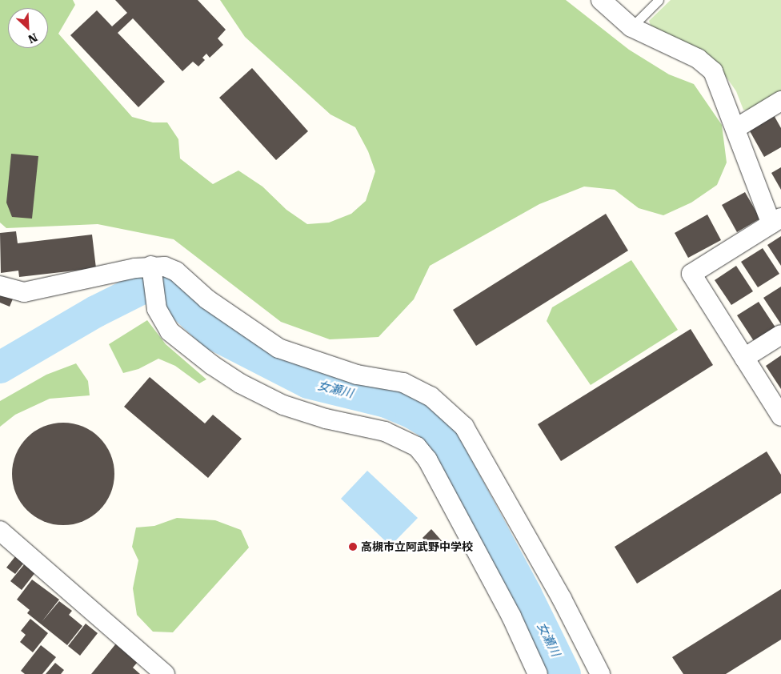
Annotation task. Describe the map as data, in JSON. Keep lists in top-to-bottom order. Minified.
{"water":["女瀬川"],"places":["高槻市立阿武野中学校"],"north":"bottom right"}
